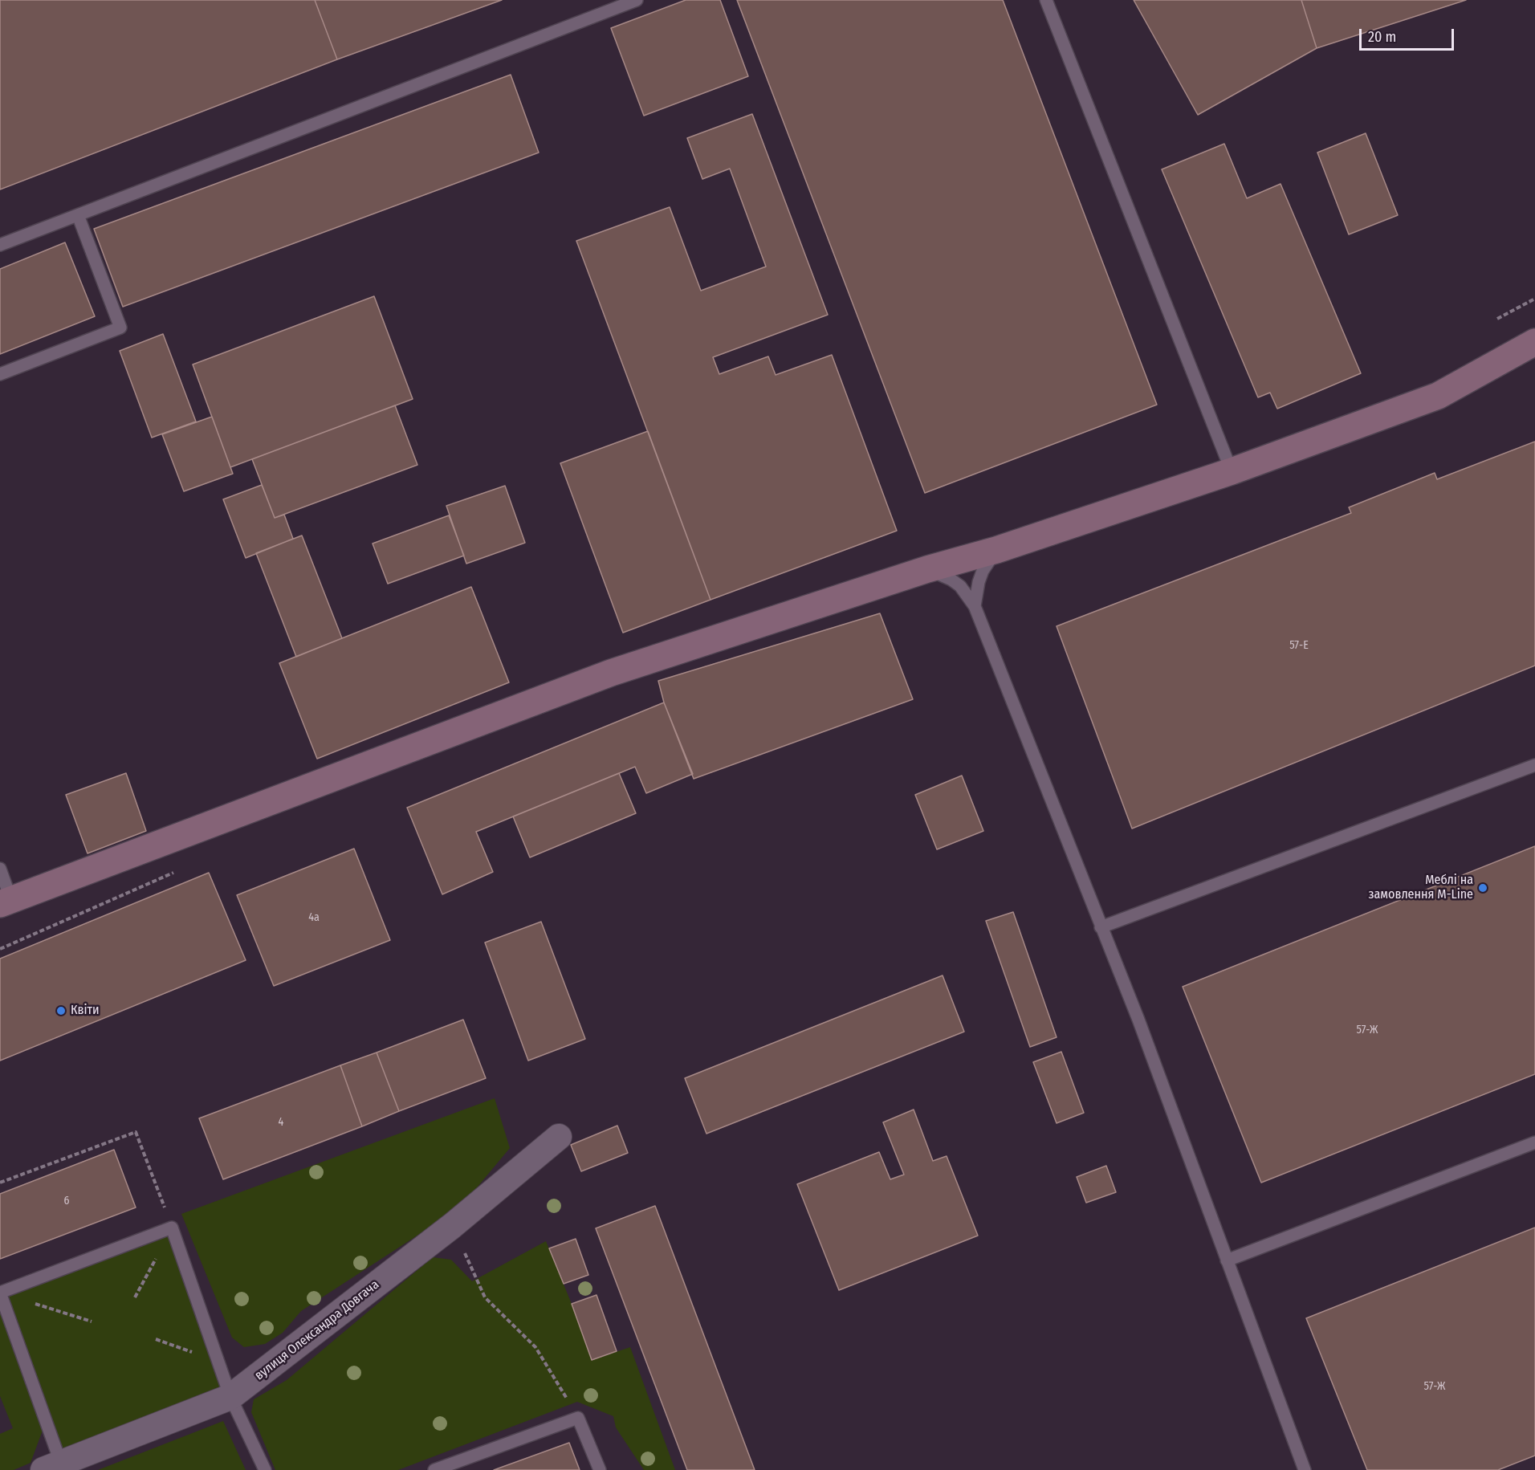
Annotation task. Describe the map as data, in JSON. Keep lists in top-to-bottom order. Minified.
{"streets":{"street":["вулиця Олександра Довгача"]},"places":["Меблі на замовлення M-Line","Квіти"],"house_numbers":["57-Е","4а","57-Ж","4","6","57-Ж"],"scale_bar":"20 m"}
